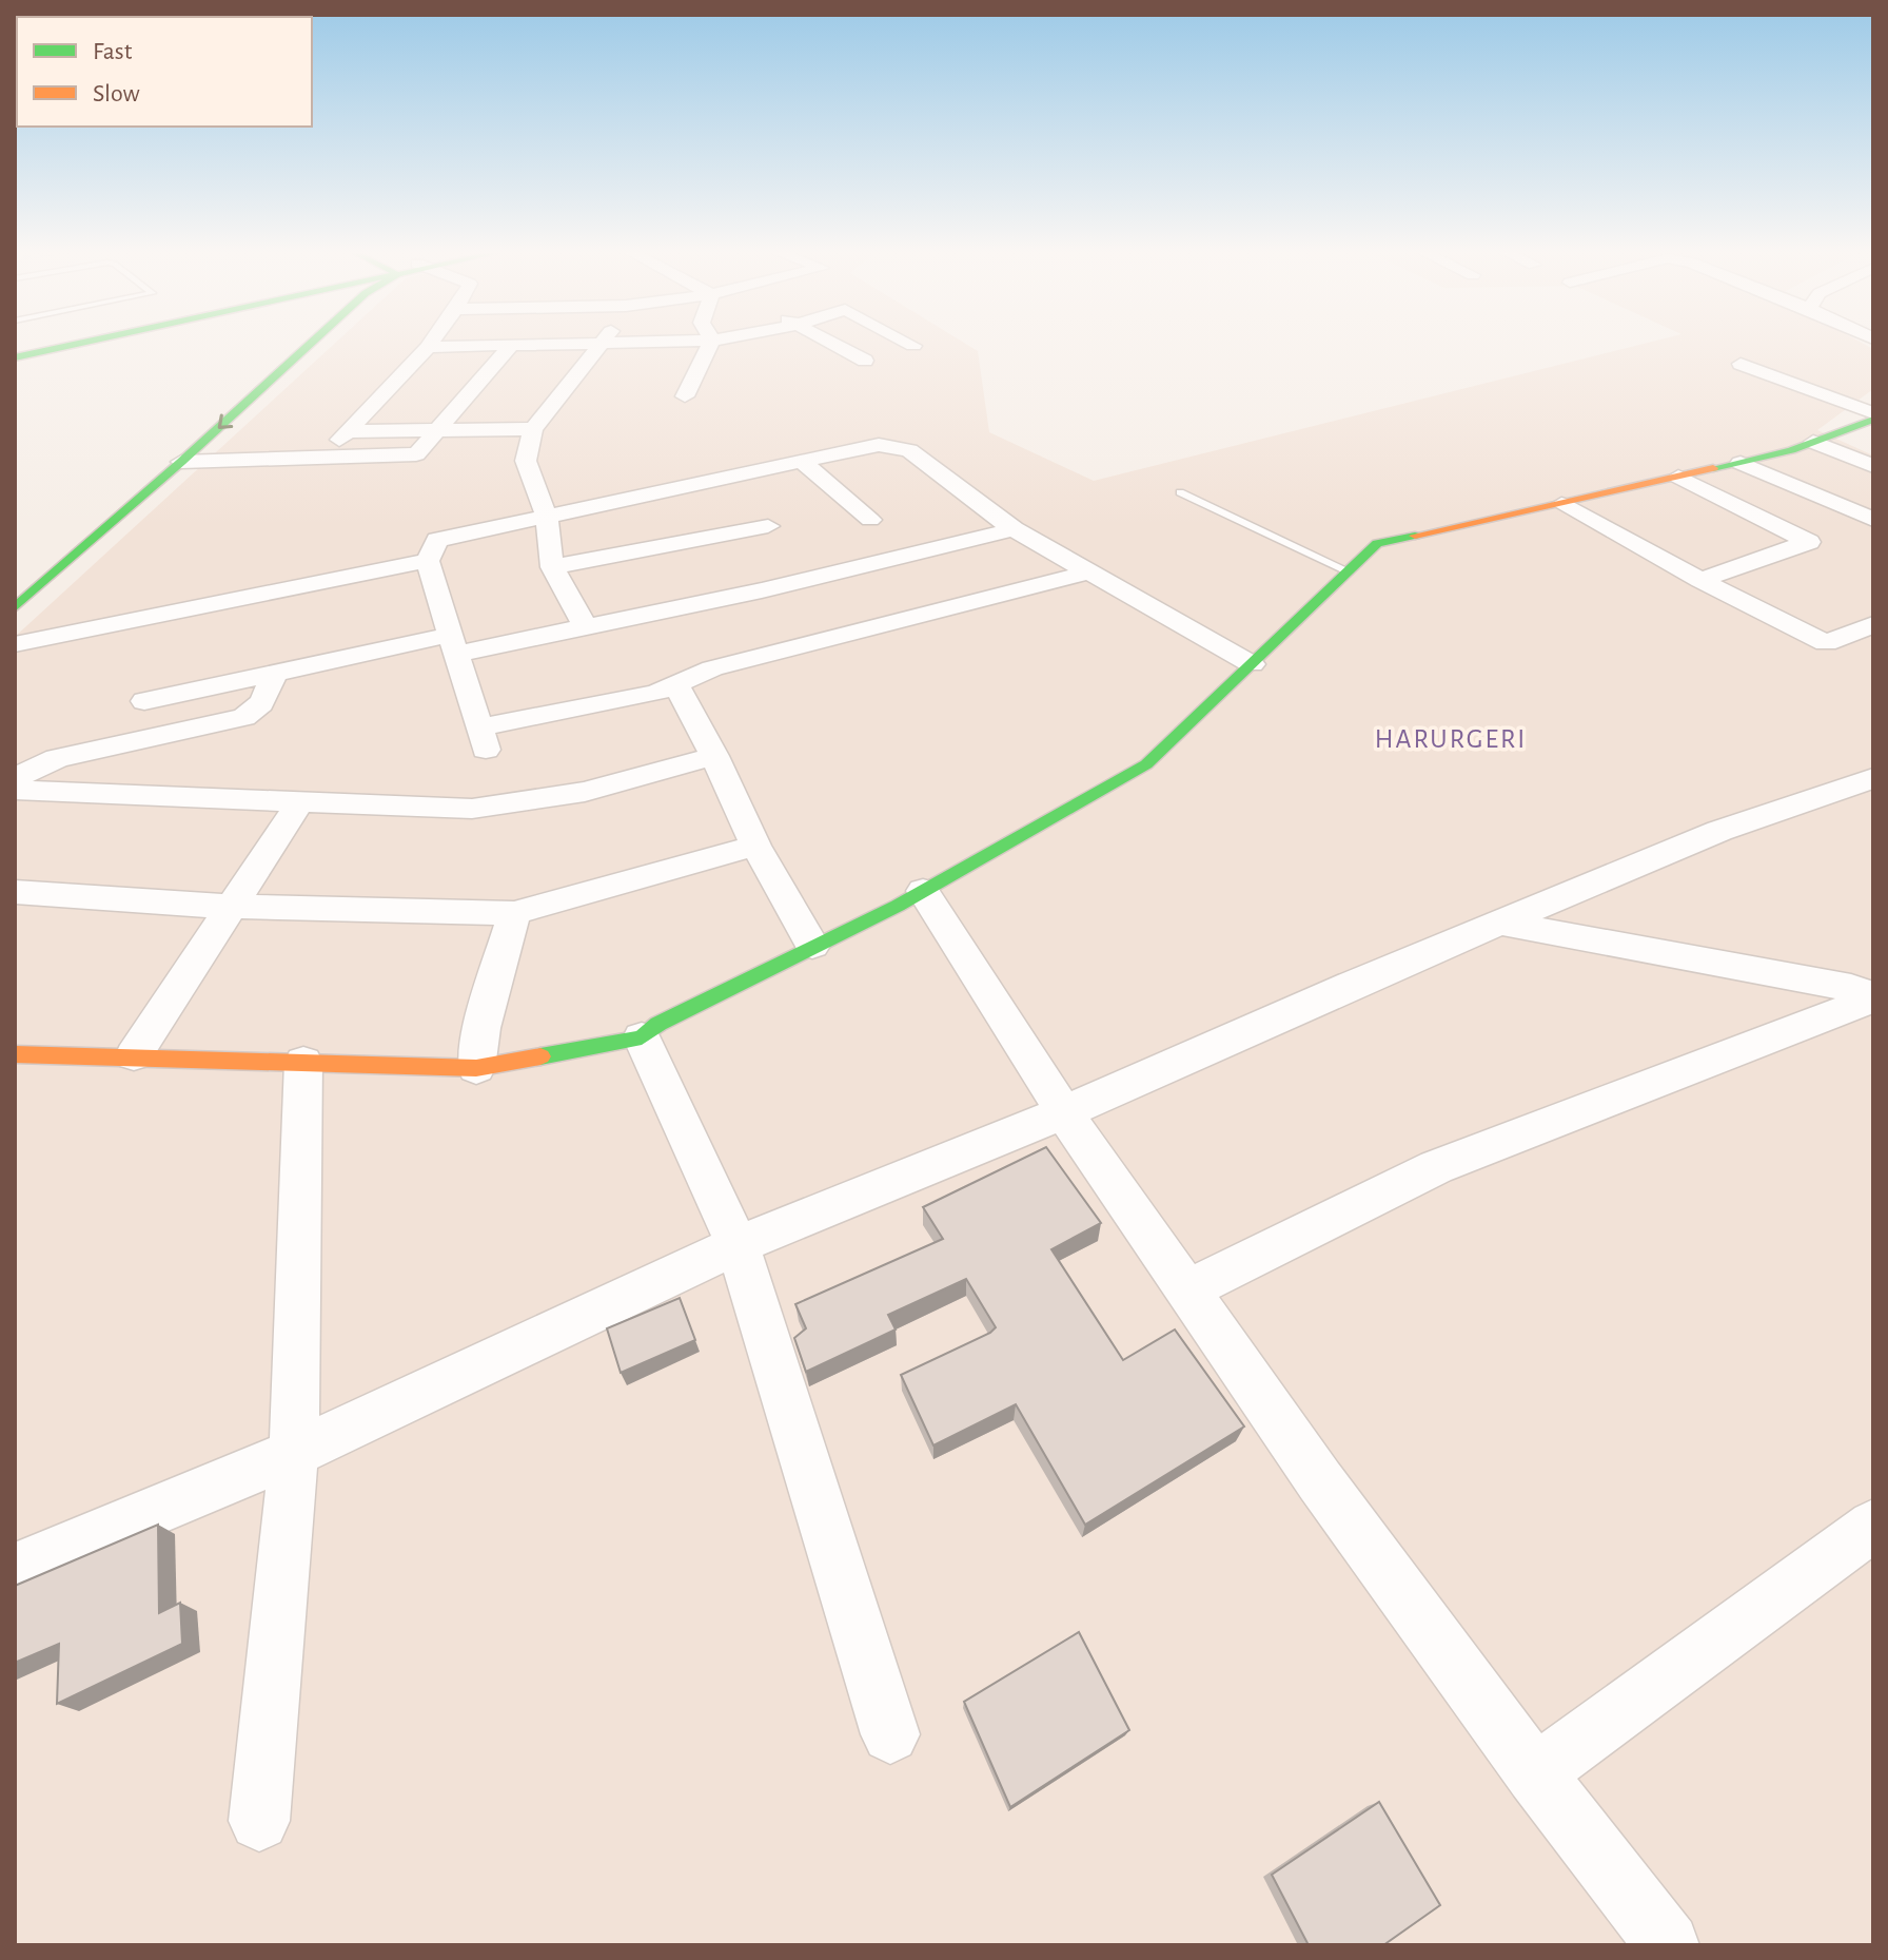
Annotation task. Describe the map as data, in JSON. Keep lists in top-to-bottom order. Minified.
{"districts":["HARURGERI"],"legend":["Fast","Slow"]}
